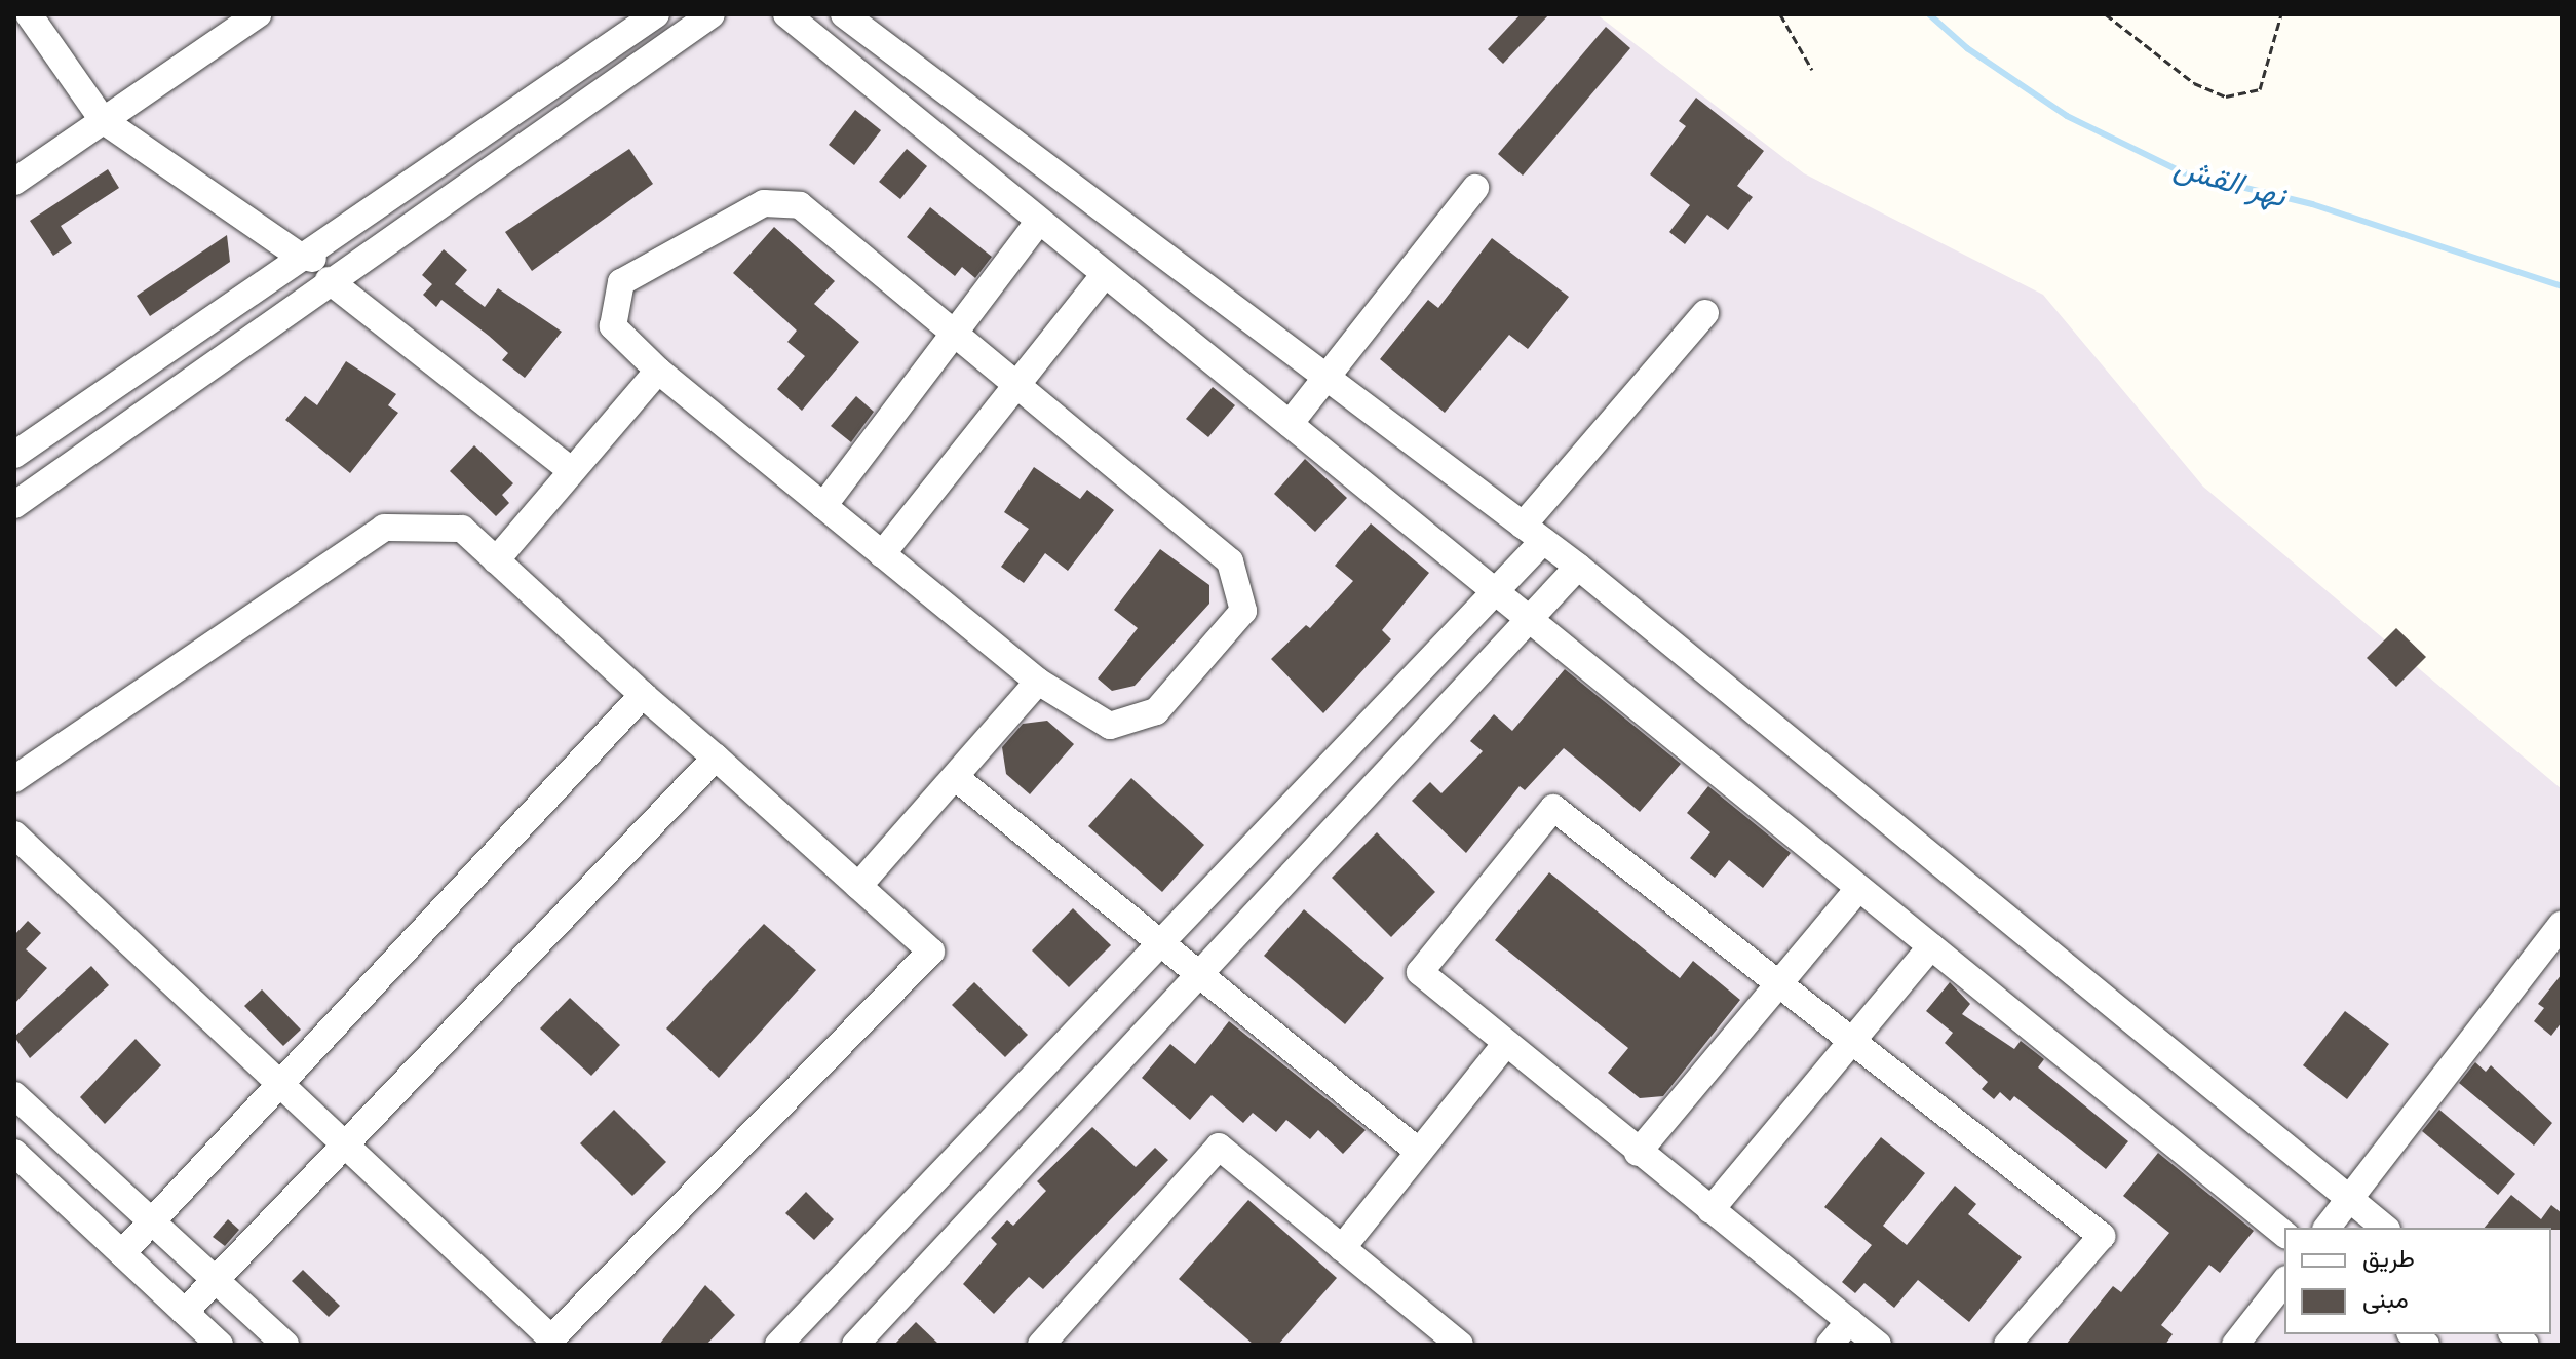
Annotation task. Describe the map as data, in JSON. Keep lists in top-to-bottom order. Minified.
{"water":["نهر القش"],"legend":["طريق","مبنى"]}
